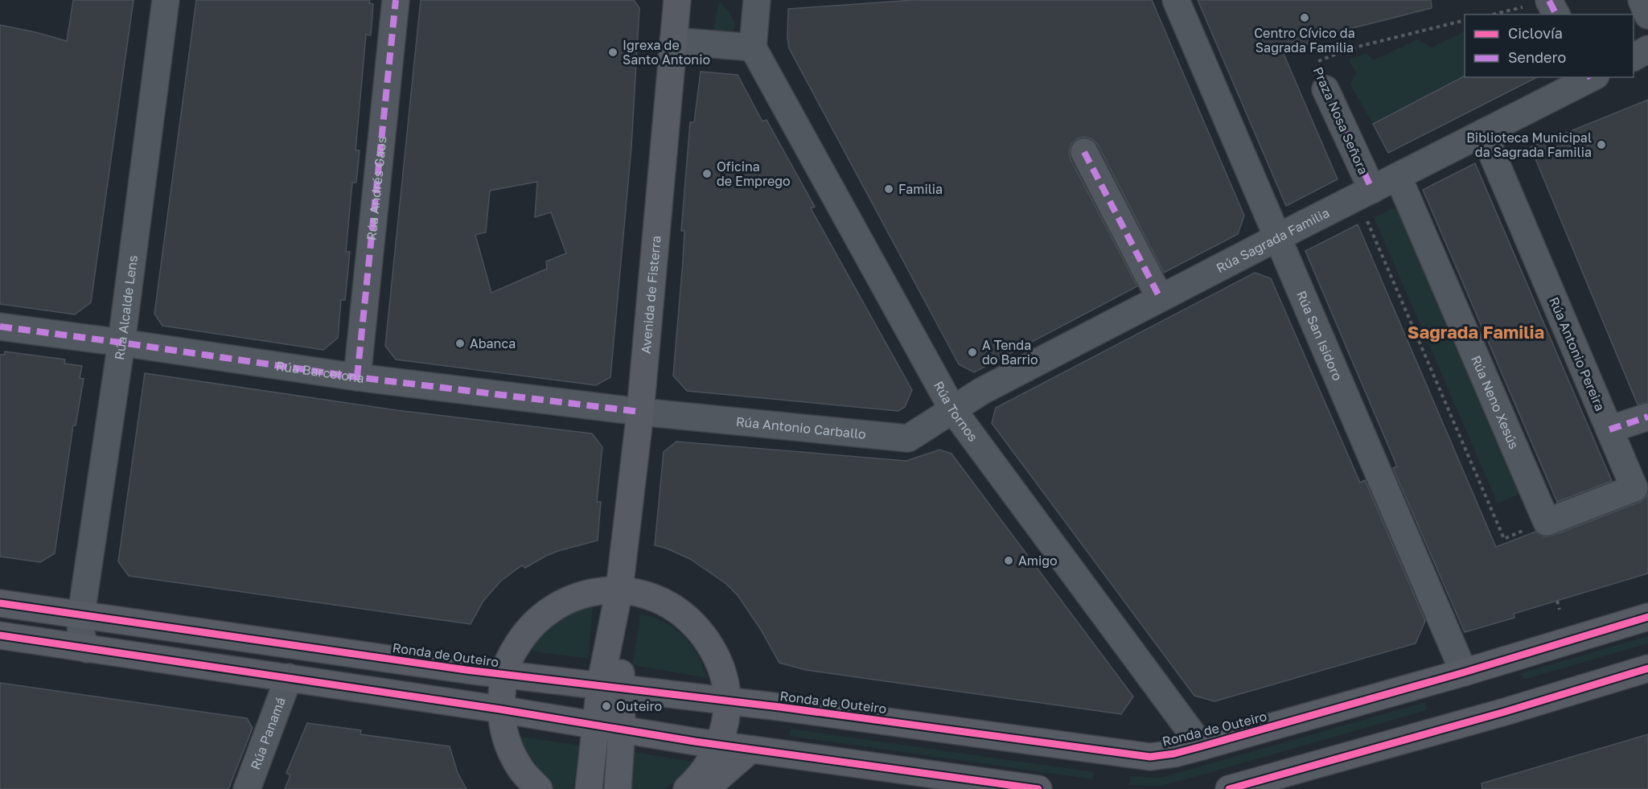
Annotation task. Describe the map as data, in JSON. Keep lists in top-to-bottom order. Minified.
{"streets":{"main road":["Avenida de Fisterra","Ronda de Outeiro"],"street":["Praza Nosa Señora","Rúa Andrés Gaos","Rúa Sagrada Familia","Rúa Alcalde Lens","Rúa San Isidoro","Rúa Antonio Pereira","Rúa Barcelona","Rúa Neno Xesús","Rúa Tornos","Rúa Antonio Carballo","Rúa Panamá"]},"crossings":[["Praza Nosa Señora","Rúa Sagrada Familia"],["Rúa Andrés Gaos","Rúa Barcelona"],["Rúa Sagrada Familia","Rúa San Isidoro"],["Rúa Sagrada Familia","Rúa Antonio Pereira"],["Rúa Sagrada Familia","Rúa Neno Xesús"],["Rúa Sagrada Familia","Rúa Tornos"],["Rúa Sagrada Familia","Rúa Antonio Carballo"],["Avenida de Fisterra","Rúa Barcelona"],["Avenida de Fisterra","Rúa Antonio Carballo"],["Avenida de Fisterra","Ronda de Outeiro"],["Rúa Alcalde Lens","Rúa Barcelona"],["Rúa Alcalde Lens","Ronda de Outeiro"],["Rúa San Isidoro","Ronda de Outeiro"],["Rúa Antonio Pereira","Rúa Neno Xesús"],["Rúa Barcelona","Rúa Antonio Carballo"],["Rúa Tornos","Rúa Antonio Carballo"],["Rúa Tornos","Ronda de Outeiro"]],"districts":["Sagrada Familia"],"places":["Centro Cívico da Sagrada Familia","Igrexa de Santo Antonio","Biblioteca Municipal da Sagrada Familia","Oficina de Emprego","Familia","Abanca","A Tenda do Barrio","Amigo","Outeiro"],"legend":["Ciclovía","Sendero"]}
